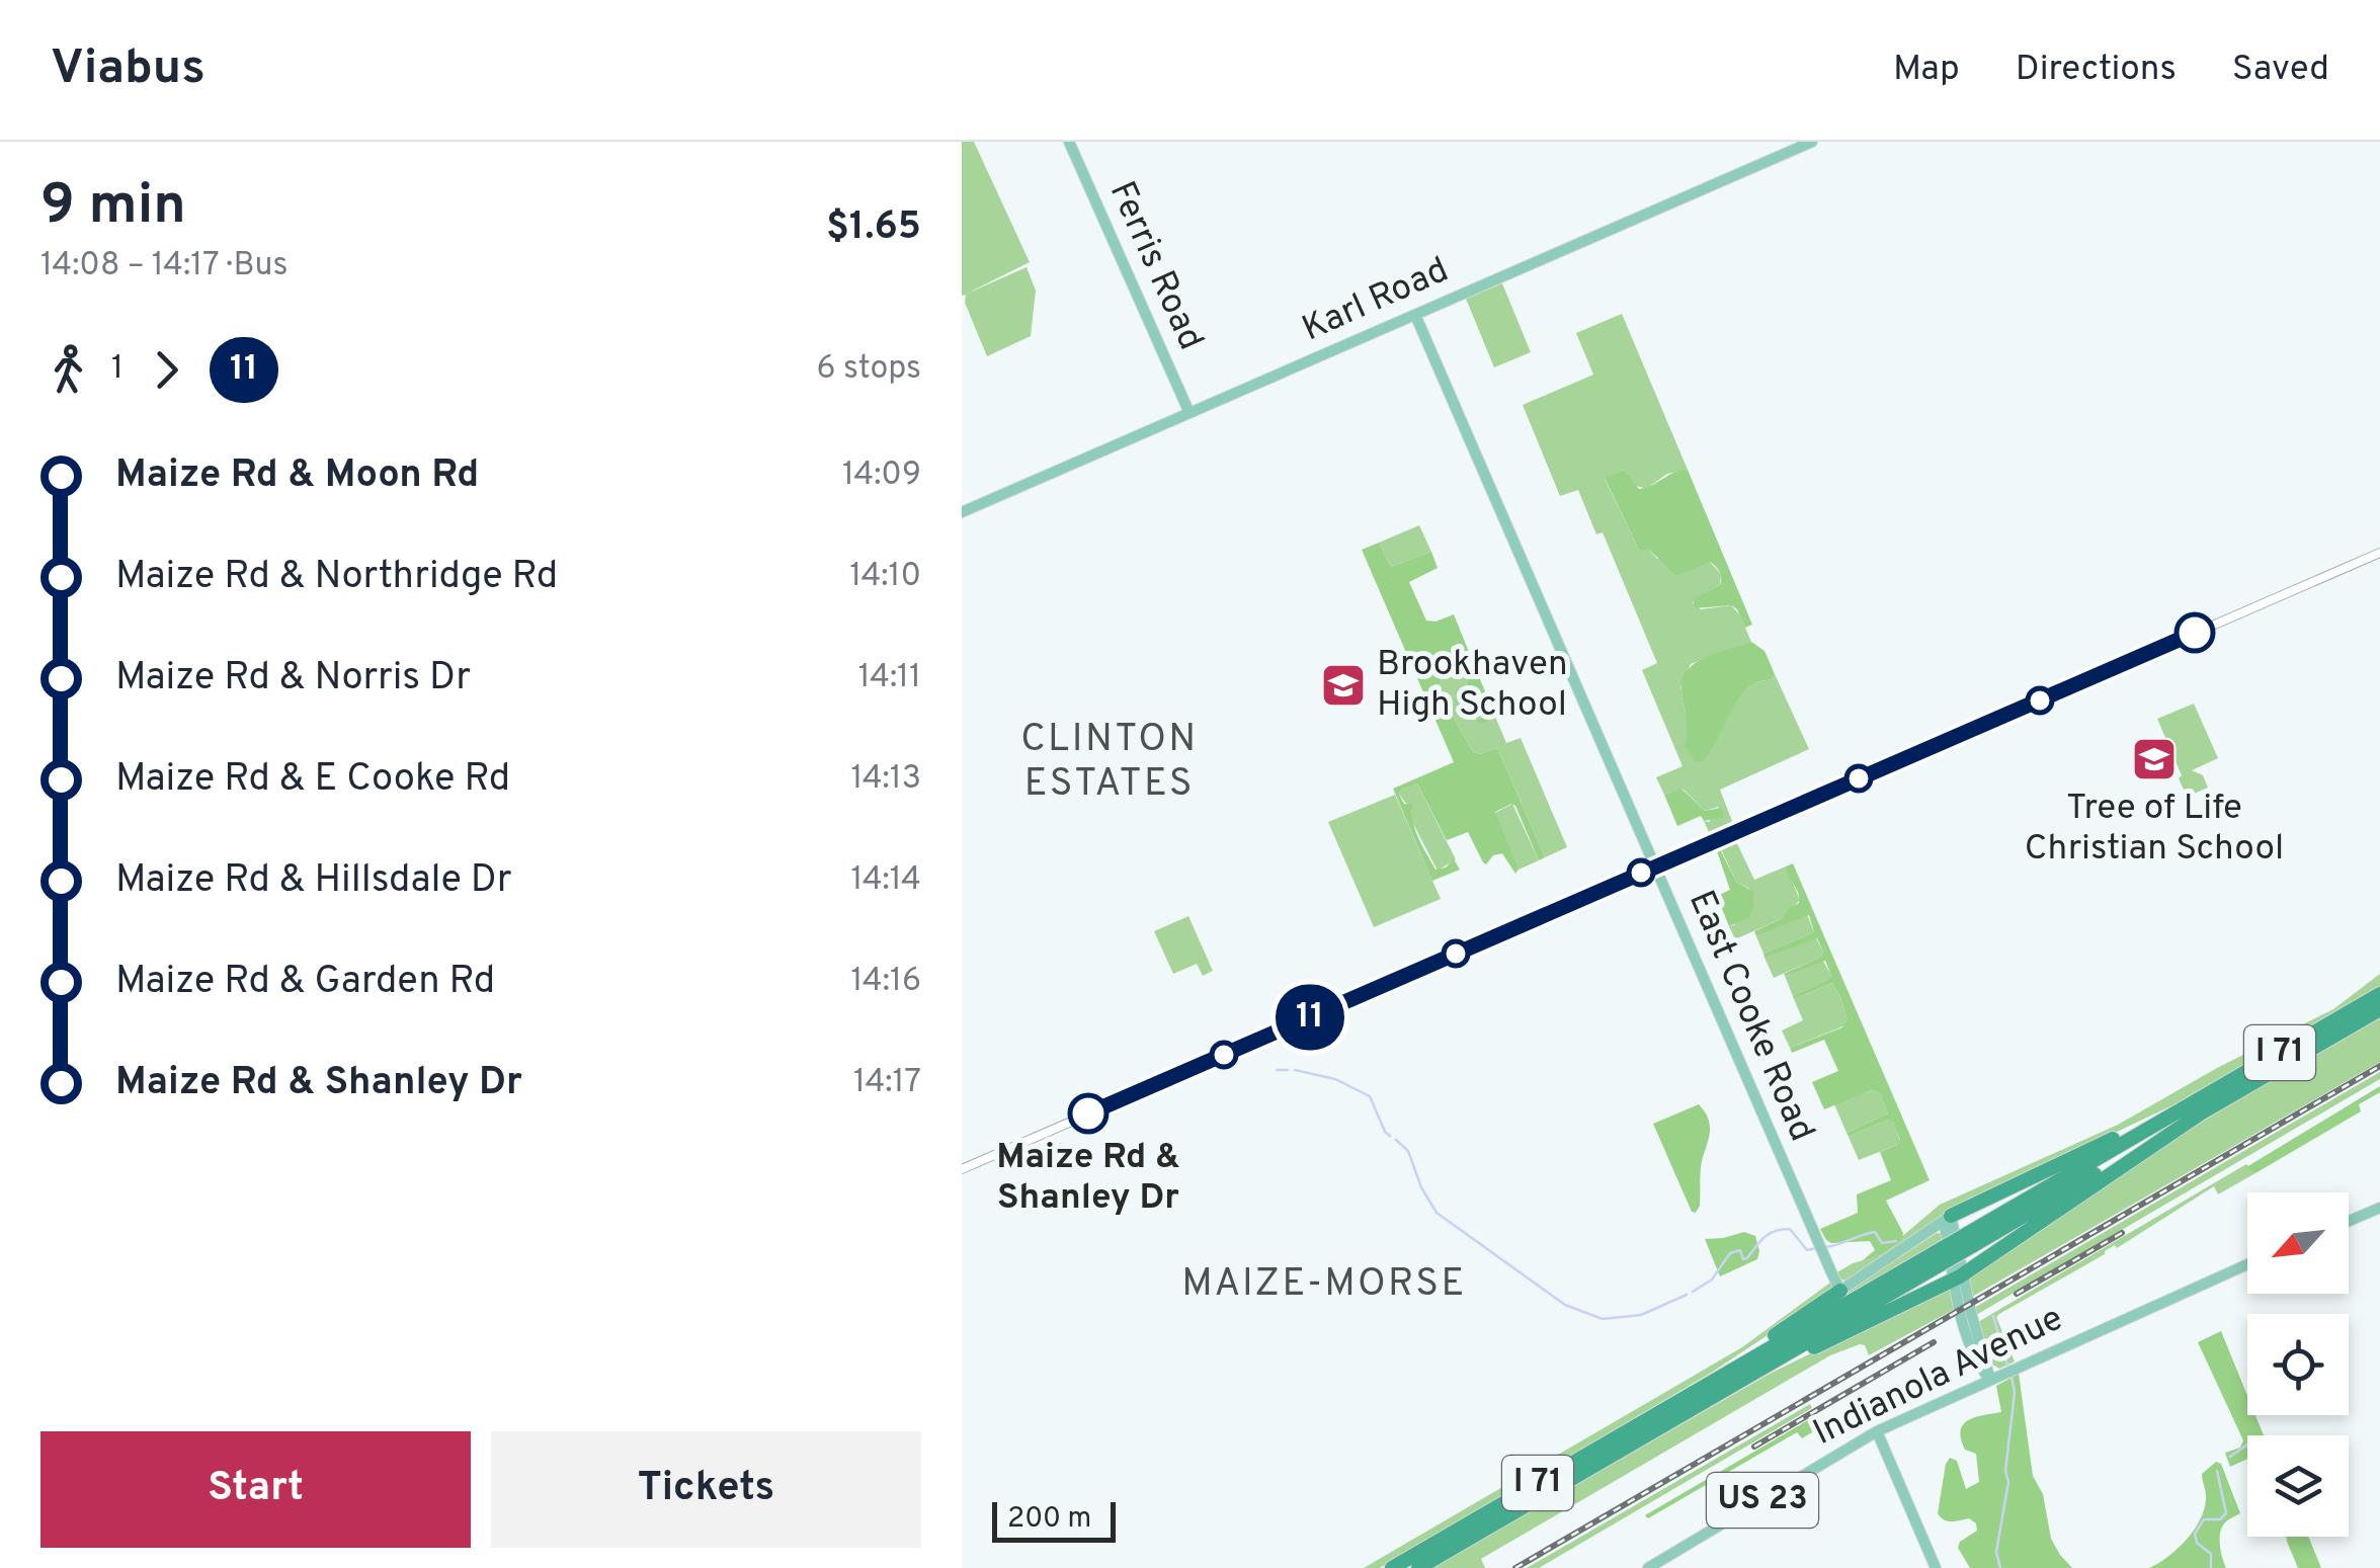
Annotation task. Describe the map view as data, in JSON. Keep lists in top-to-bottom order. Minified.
{"streets":{"highway":["I 71"],"main road":["Ferris Road","Karl Road","East Cooke Road","Indianola Avenue","US 23"]},"crossings":[["Ferris Road","Karl Road"],["Karl Road","East Cooke Road"]],"districts":["CLINTON ESTATES","MAIZE-MORSE"],"places":{"school or university":["Brookhaven High School","Tree of Life Christian School"],"other":["Maize Rd & Shanley Dr"]},"lines":["bus line 11"],"scale_bar":"200 m","north":"bottom left","page":{"header":"Viabus","nav":["Map","Directions","Saved"],"heading":["9 min","14:08 – 14:17 · Bus","$1.65"],"on_map":"11","legs":["1","11","6 stops"],"list":[{"name":"Maize Rd & Moon Rd","value":"14:09"},{"name":"Maize Rd & Northridge Rd","value":"14:10"},{"name":"Maize Rd & Norris Dr","value":"14:11"},{"name":"Maize Rd & E Cooke Rd","value":"14:13"},{"name":"Maize Rd & Hillsdale Dr","value":"14:14"},{"name":"Maize Rd & Garden Rd","value":"14:16"},{"name":"Maize Rd & Shanley Dr","value":"14:17"}],"buttons":["Start","Tickets"],"scale":"200 m"}}
